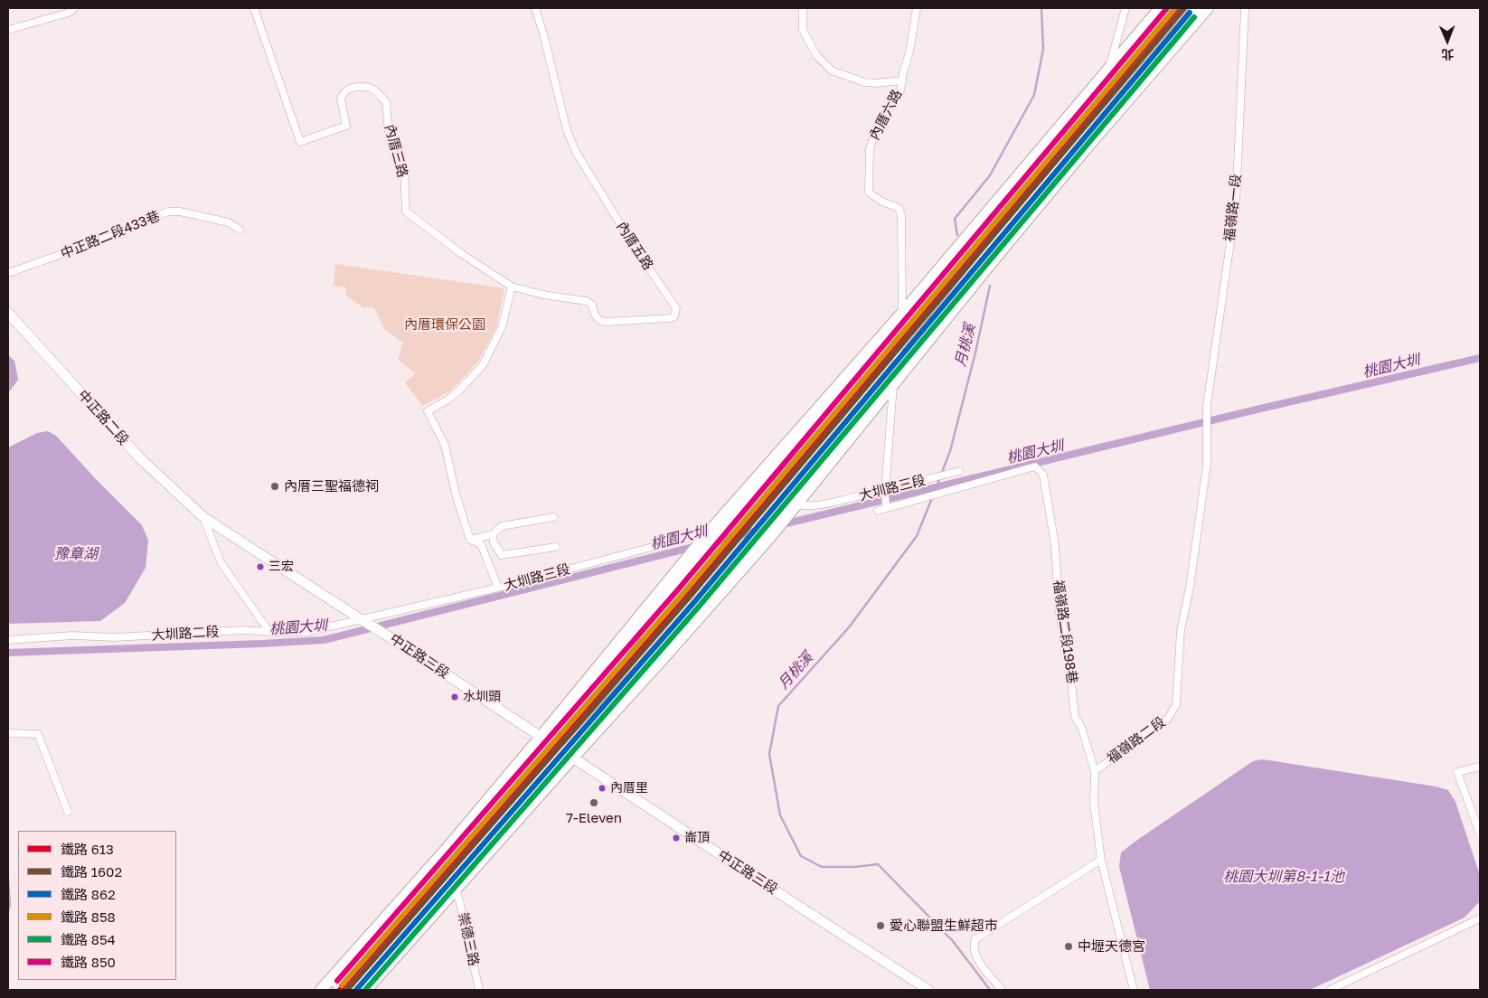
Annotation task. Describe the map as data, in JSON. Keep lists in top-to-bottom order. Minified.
{"streets":{"main road":["中正路二段","中正路三段"],"street":["內厝六路","內厝三路","福嶺路一段","中正路二段433巷","內厝五路","大圳路三段","福嶺路二段198巷","大圳路二段","福嶺路二段","崇德三路"]},"crossings":[["內厝三路","內厝五路"],["福嶺路一段","福嶺路二段"],["中正路二段","中正路三段"],["大圳路三段","福嶺路二段198巷"],["大圳路三段","大圳路二段"],["大圳路三段","中正路三段"],["福嶺路二段198巷","福嶺路二段"],["大圳路二段","中正路三段"]],"water":["月桃溪","桃園大圳","豫章湖","桃園大圳第8-1-1池"],"parks":["內厝環保公園"],"places":["內厝三聖福德祠","三宏","水圳頭","內厝里","7-Eleven","崙頂","愛心聯盟生鮮超市","中壢天德宮"],"lines":["rail line 613","rail line 1602","rail line 858","rail line 850","rail line 862","rail line 854"],"legend":["鐵路 613","鐵路 1602","鐵路 862","鐵路 858","鐵路 854","鐵路 850"],"north":"bottom"}
